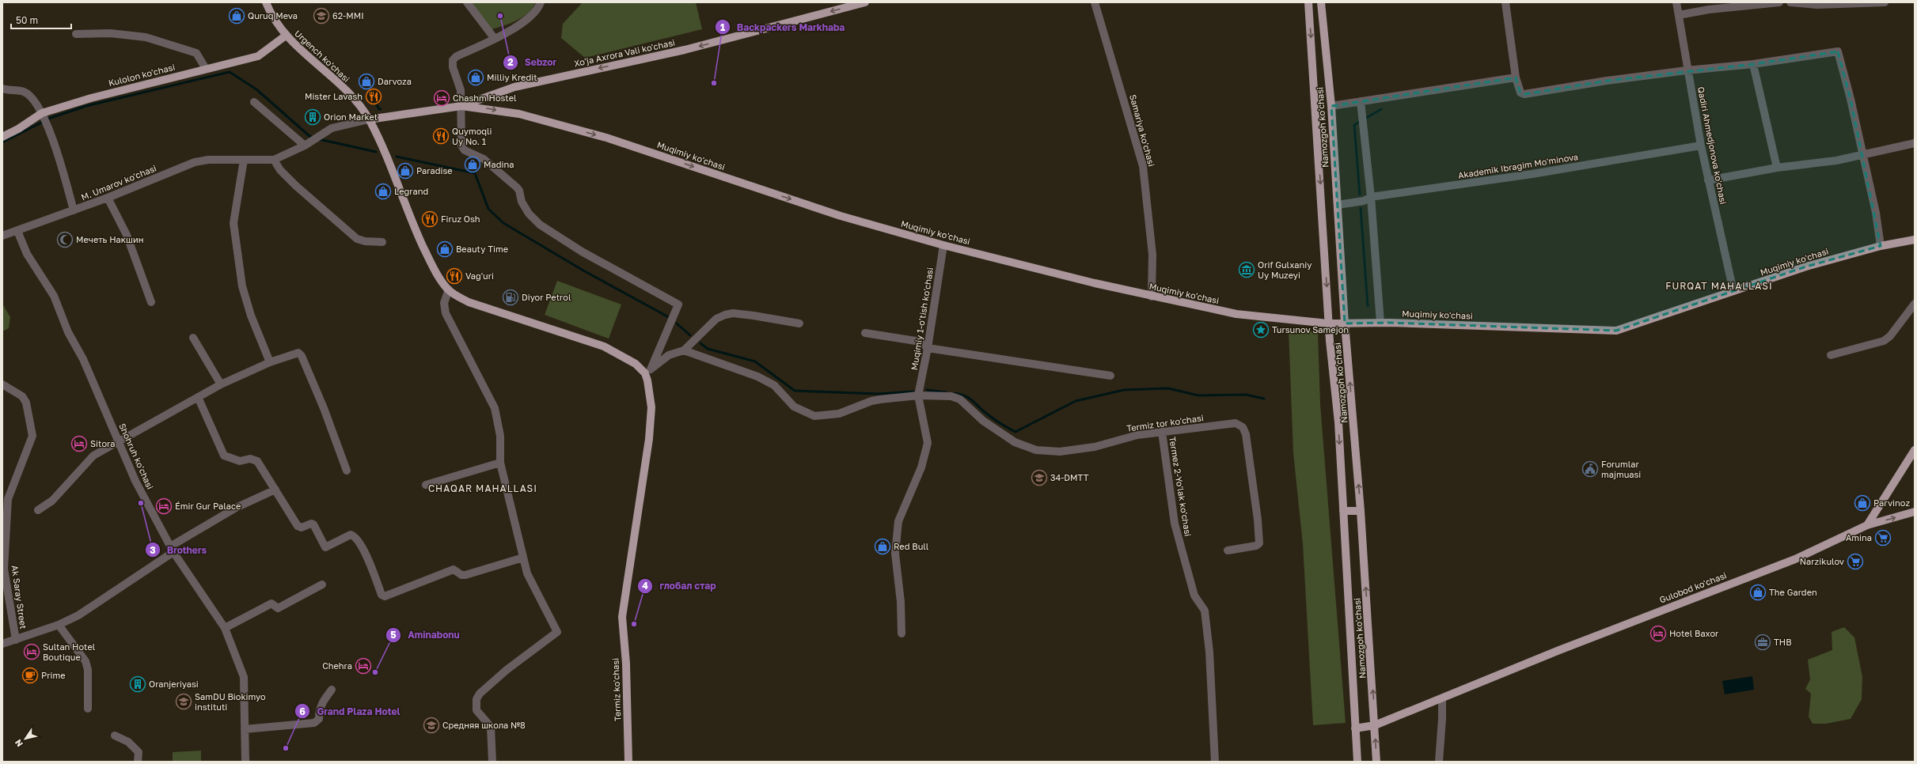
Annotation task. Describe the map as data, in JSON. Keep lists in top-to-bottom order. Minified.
{"streets":{"main road":["Xo'ja Axrora Vali ko'chasi","Urgench ko'chasi","Kulolon ko'chasi","Namozgoh ko'chasi","Muqimiy ko'chasi","Gulobod ko'chasi","Termiz ko'chasi"],"street":["Samariya ko'chasi","Qadiri Ahmedjonova ko'chasi","Akademik Ibragim Mo'minova","M. Umarov ko'chasi","Muqimiy 1-o'tish ko'chasi","Termiz tor ko'chasi","Shohruh ko'chasi","Termez 2-Yo'lak ko'chasi","Ak Saray Street"]},"crossings":[["Xo'ja Axrora Vali ko'chasi","Urgench ko'chasi"],["Xo'ja Axrora Vali ko'chasi","Muqimiy ko'chasi"],["Urgench ko'chasi","Kulolon ko'chasi"],["Namozgoh ko'chasi","Muqimiy ko'chasi"],["Namozgoh ko'chasi","Akademik Ibragim Mo'minova"],["Namozgoh ko'chasi","Gulobod ko'chasi"],["Samariya ko'chasi","Muqimiy ko'chasi"],["Qadiri Ahmedjonova ko'chasi","Muqimiy ko'chasi"],["Qadiri Ahmedjonova ko'chasi","Akademik Ibragim Mo'minova"],["Muqimiy ko'chasi","Muqimiy 1-o'tish ko'chasi"],["M. Umarov ko'chasi","Shohruh ko'chasi"],["Muqimiy 1-o'tish ko'chasi","Termiz tor ko'chasi"],["Termiz tor ko'chasi","Termez 2-Yo'lak ko'chasi"]],"one_way":["Xo'ja Axrora Vali ko'chasi"],"districts":["FURQAT MAHALLASI","CHAQAR MAHALLASI"],"places":{"shop":["Quruq Meva","Milliy Kredit","Darvoza","Madina","Paradise","Legrand","Beauty Time","Parvinoz","Red Bull","The Garden"],"school or university":["62-MMI","34-DMTT","SamDU Biokimyo instituti","Средняя школа №8"],"other":["Sebzor","Backpackers Markhaba","Brothers","глобал стар","Aminabonu","Grand Plaza Hotel"],"restaurant":["Mister Lavash","Quymoqli Uy No. 1","Firuz Osh","Vag'uri"],"hotel":["Chashm Hostel","Sitora","Émir Gur Palace","Hotel Baxor","Sultan Hotel Boutique","Chehra"],"building":["Orion Market","Oranjeriyasi"],"mosque":["Мечеть Накшин"],"museum":["Orif Gulxaniy Uy Muzeyi"],"fuel station":["Diyor Petrol"],"place":["Tursunov Samejon"],"public building":["Forumlar majmuasi"],"supermarket":["Amina","Narzikulov"],"office":["THB"],"cafe":["Prime"]},"scale_bar":"50 m","north":"bottom left"}
